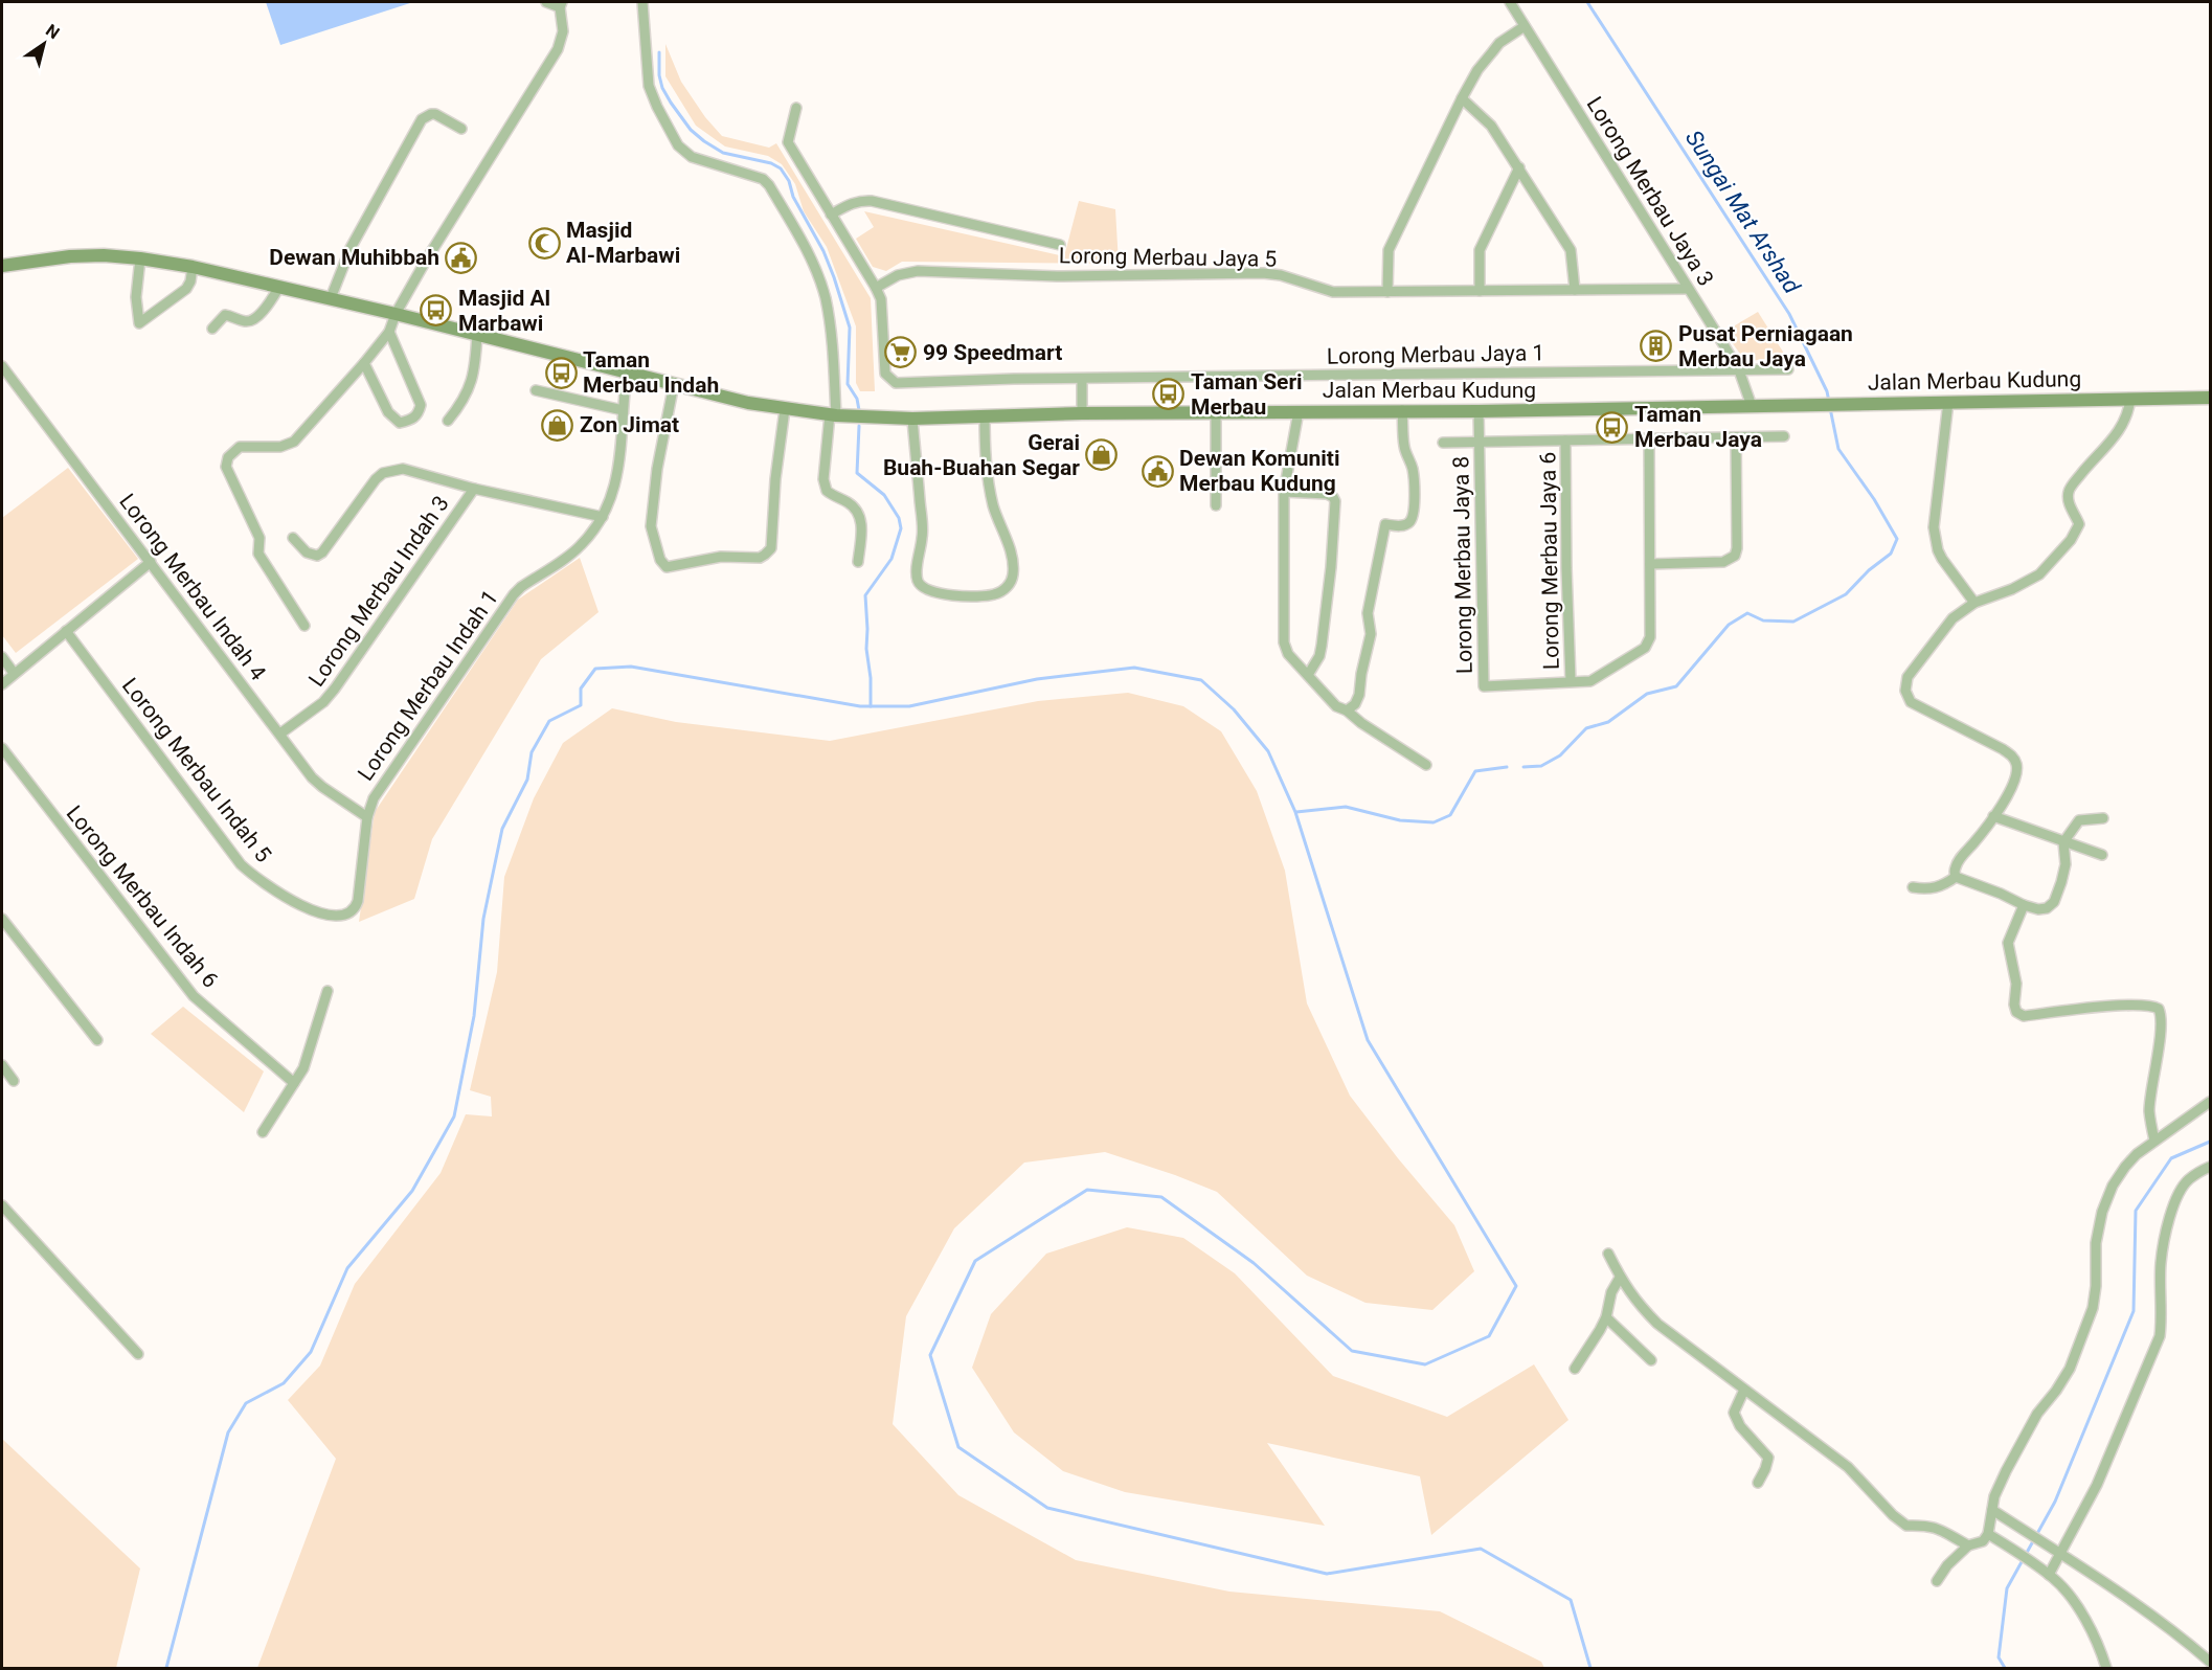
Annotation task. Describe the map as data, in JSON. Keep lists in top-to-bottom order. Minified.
{"streets":{"main road":["Jalan Merbau Kudung"],"street":["Lorong Merbau Jaya 3","Lorong Merbau Jaya 5","Lorong Merbau Jaya 1","Lorong Merbau Jaya 6","Lorong Merbau Jaya 8","Lorong Merbau Indah 4","Lorong Merbau Indah 3","Lorong Merbau Indah 1","Lorong Merbau Indah 5","Lorong Merbau Indah 6"]},"crossings":[["Lorong Merbau Jaya 3","Lorong Merbau Jaya 5"],["Lorong Merbau Jaya 3","Lorong Merbau Jaya 1"],["Lorong Merbau Jaya 3","Jalan Merbau Kudung"],["Lorong Merbau Jaya 5","Lorong Merbau Jaya 1"],["Jalan Merbau Kudung","Lorong Merbau Jaya 8"],["Jalan Merbau Kudung","Lorong Merbau Indah 1"],["Lorong Merbau Jaya 6","Lorong Merbau Jaya 8"],["Lorong Merbau Indah 4","Lorong Merbau Indah 3"],["Lorong Merbau Indah 4","Lorong Merbau Indah 1"],["Lorong Merbau Indah 1","Lorong Merbau Indah 5"]],"water":["Sungai Mat Arshad"],"places":{"mosque":["Masjid Al-Marbawi"],"public building":["Dewan Muhibbah","Dewan Komuniti Merbau Kudung"],"bus stop":["Masjid Al Marbawi","Taman Merbau Indah","Taman Seri Merbau","Taman Merbau Jaya"],"building":["Pusat Perniagaan Merbau Jaya"],"supermarket":["99 Speedmart"],"shop":["Zon Jimat","Gerai Buah-Buahan Segar"]},"north":"top right"}
